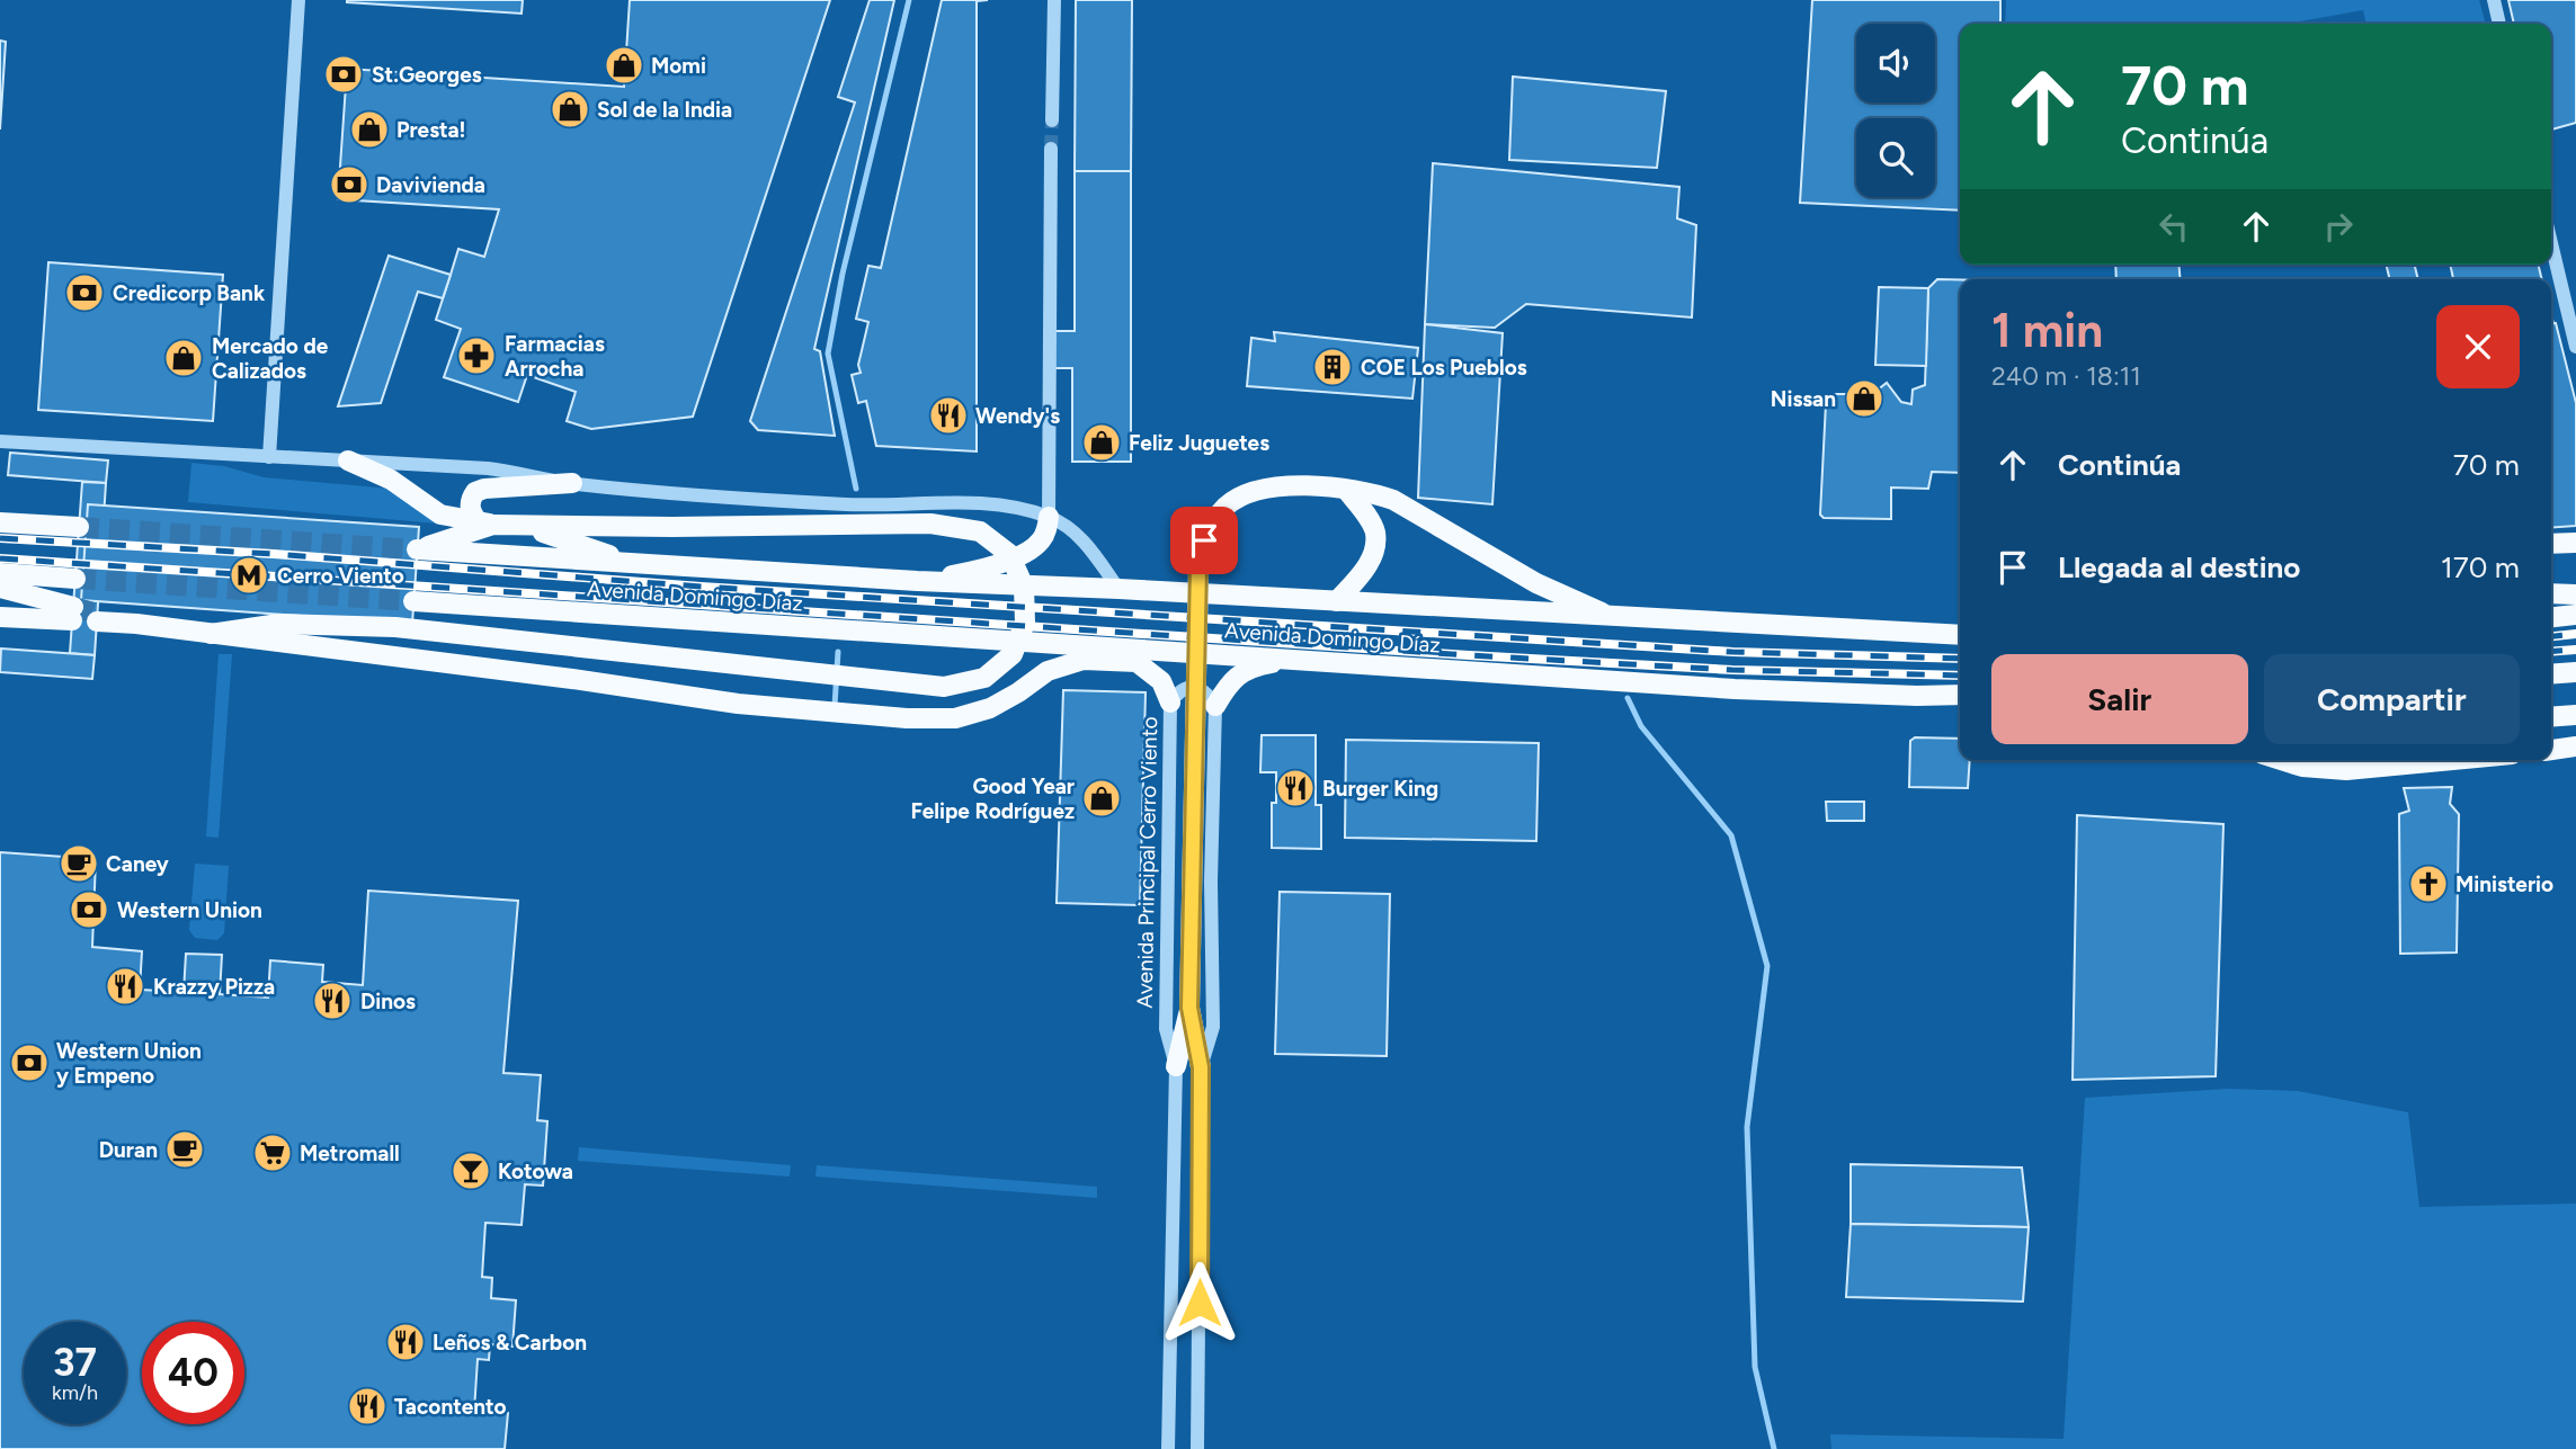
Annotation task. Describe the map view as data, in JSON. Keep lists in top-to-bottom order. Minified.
{"streets":{"main road":["Avenida Domingo Díaz"],"street":["Avenida Principal Cerro Viento"]},"places":{"shop":["Momi","Sol de la India","Presta!","Mercado de Calizados","Nissan","Feliz Juguetes","Good Year Felipe Rodríguez"],"bank":["St.Georges","Davivienda","Credicorp Bank","Western Union","Western Union y Empeno"],"pharmacy":["Farmacias Arrocha"],"building":["COE Los Pueblos"],"restaurant":["Wendy's","Burger King","Krazzy Pizza","Dinos","Leños & Carbon","Tacontento"],"metro station":["Cerro Viento"],"cafe":["Caney","Duran"],"church":["Ministerio"],"supermarket":["Metromall"],"bar":["Kotowa"]},"page":{"turn":["70 m","Continúa"],"heading":["1 min","240 m · 18:11"],"list":[{"name":"Continúa","value":"70 m"},{"name":"Llegada al destino","value":"170 m"}],"buttons":["Salir","Compartir"],"speed":"37 km/h","limit":"40"}}
